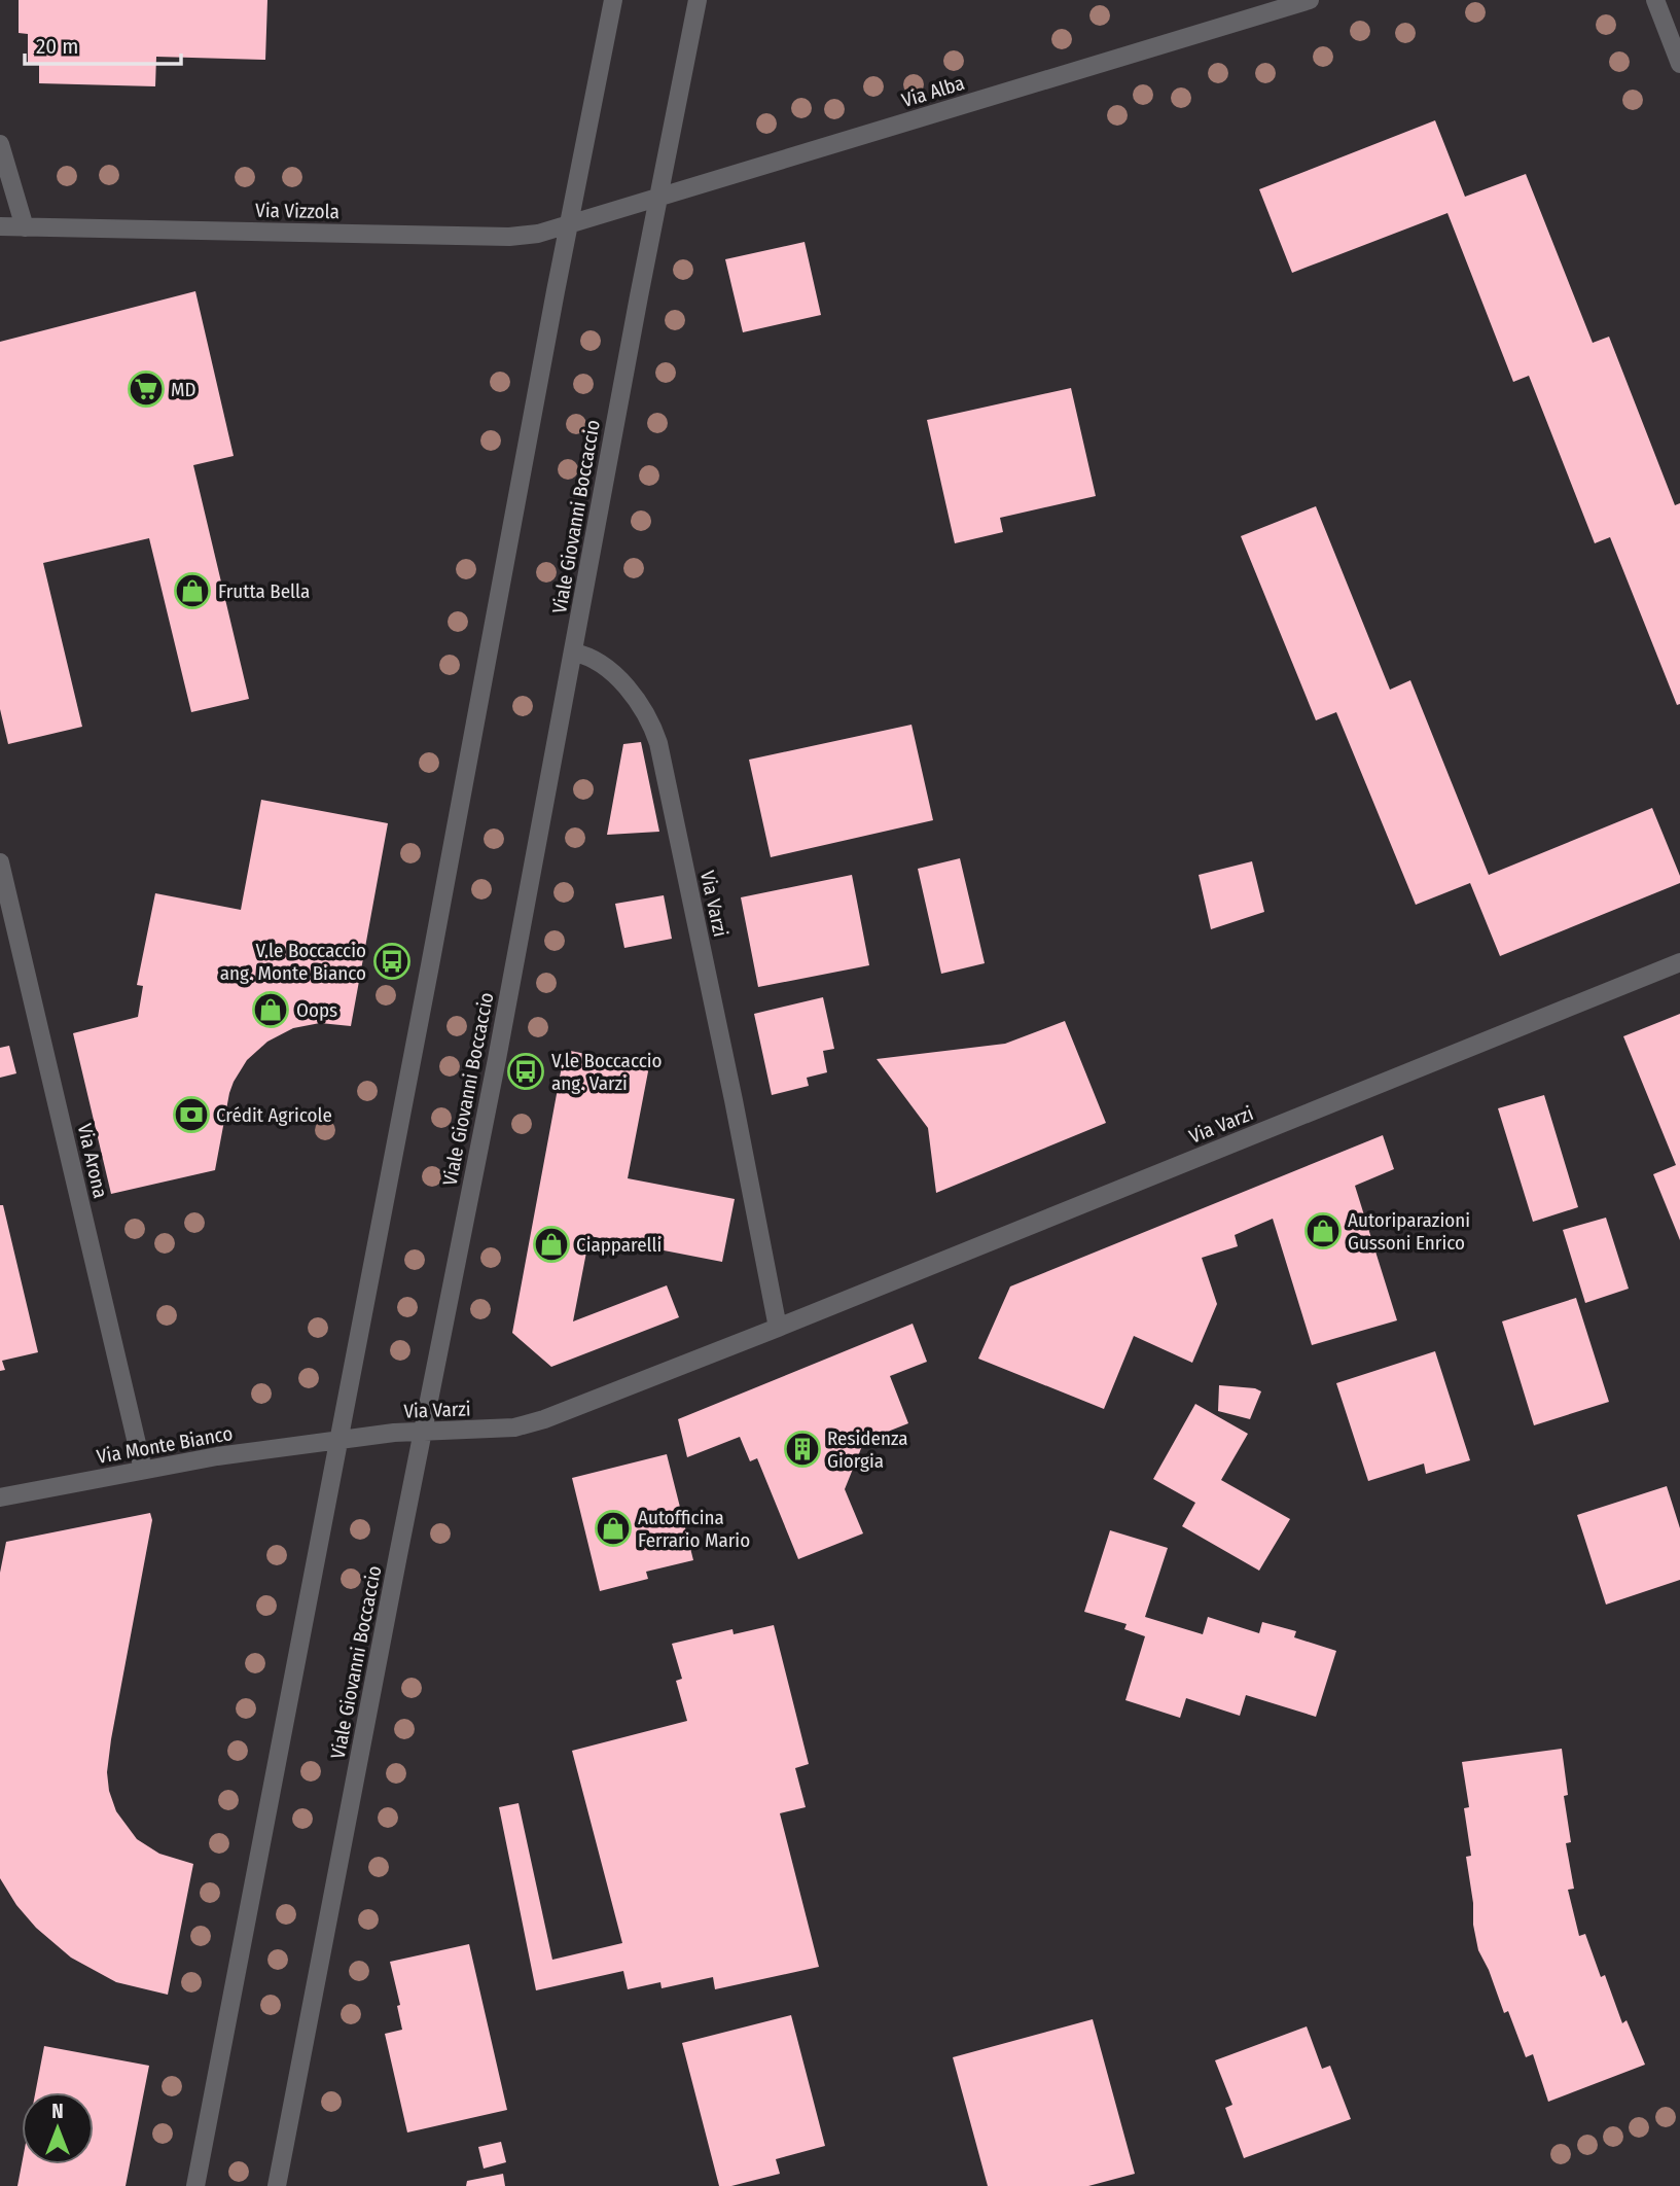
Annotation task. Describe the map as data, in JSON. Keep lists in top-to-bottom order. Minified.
{"streets":{"street":["Via Alba","Via Vizzola","Viale Giovanni Boccaccio","Via Varzi","Via Arona","Via Monte Bianco"]},"crossings":[["Via Alba","Via Vizzola"],["Via Alba","Viale Giovanni Boccaccio"],["Viale Giovanni Boccaccio","Via Varzi"],["Via Varzi","Via Monte Bianco"],["Via Arona","Via Monte Bianco"]],"places":{"supermarket":["MD"],"shop":["Frutta Bella","Oops","Autoriparazioni Gussoni Enrico","Ciapparelli","Autofficina Ferrario Mario"],"bus stop":["V.le Boccaccio ang. Monte Bianco","V.le Boccaccio ang. Varzi"],"bank":["Crédit Agricole"],"building":["Residenza Giorgia"]},"scale_bar":"20 m","north":"top"}
